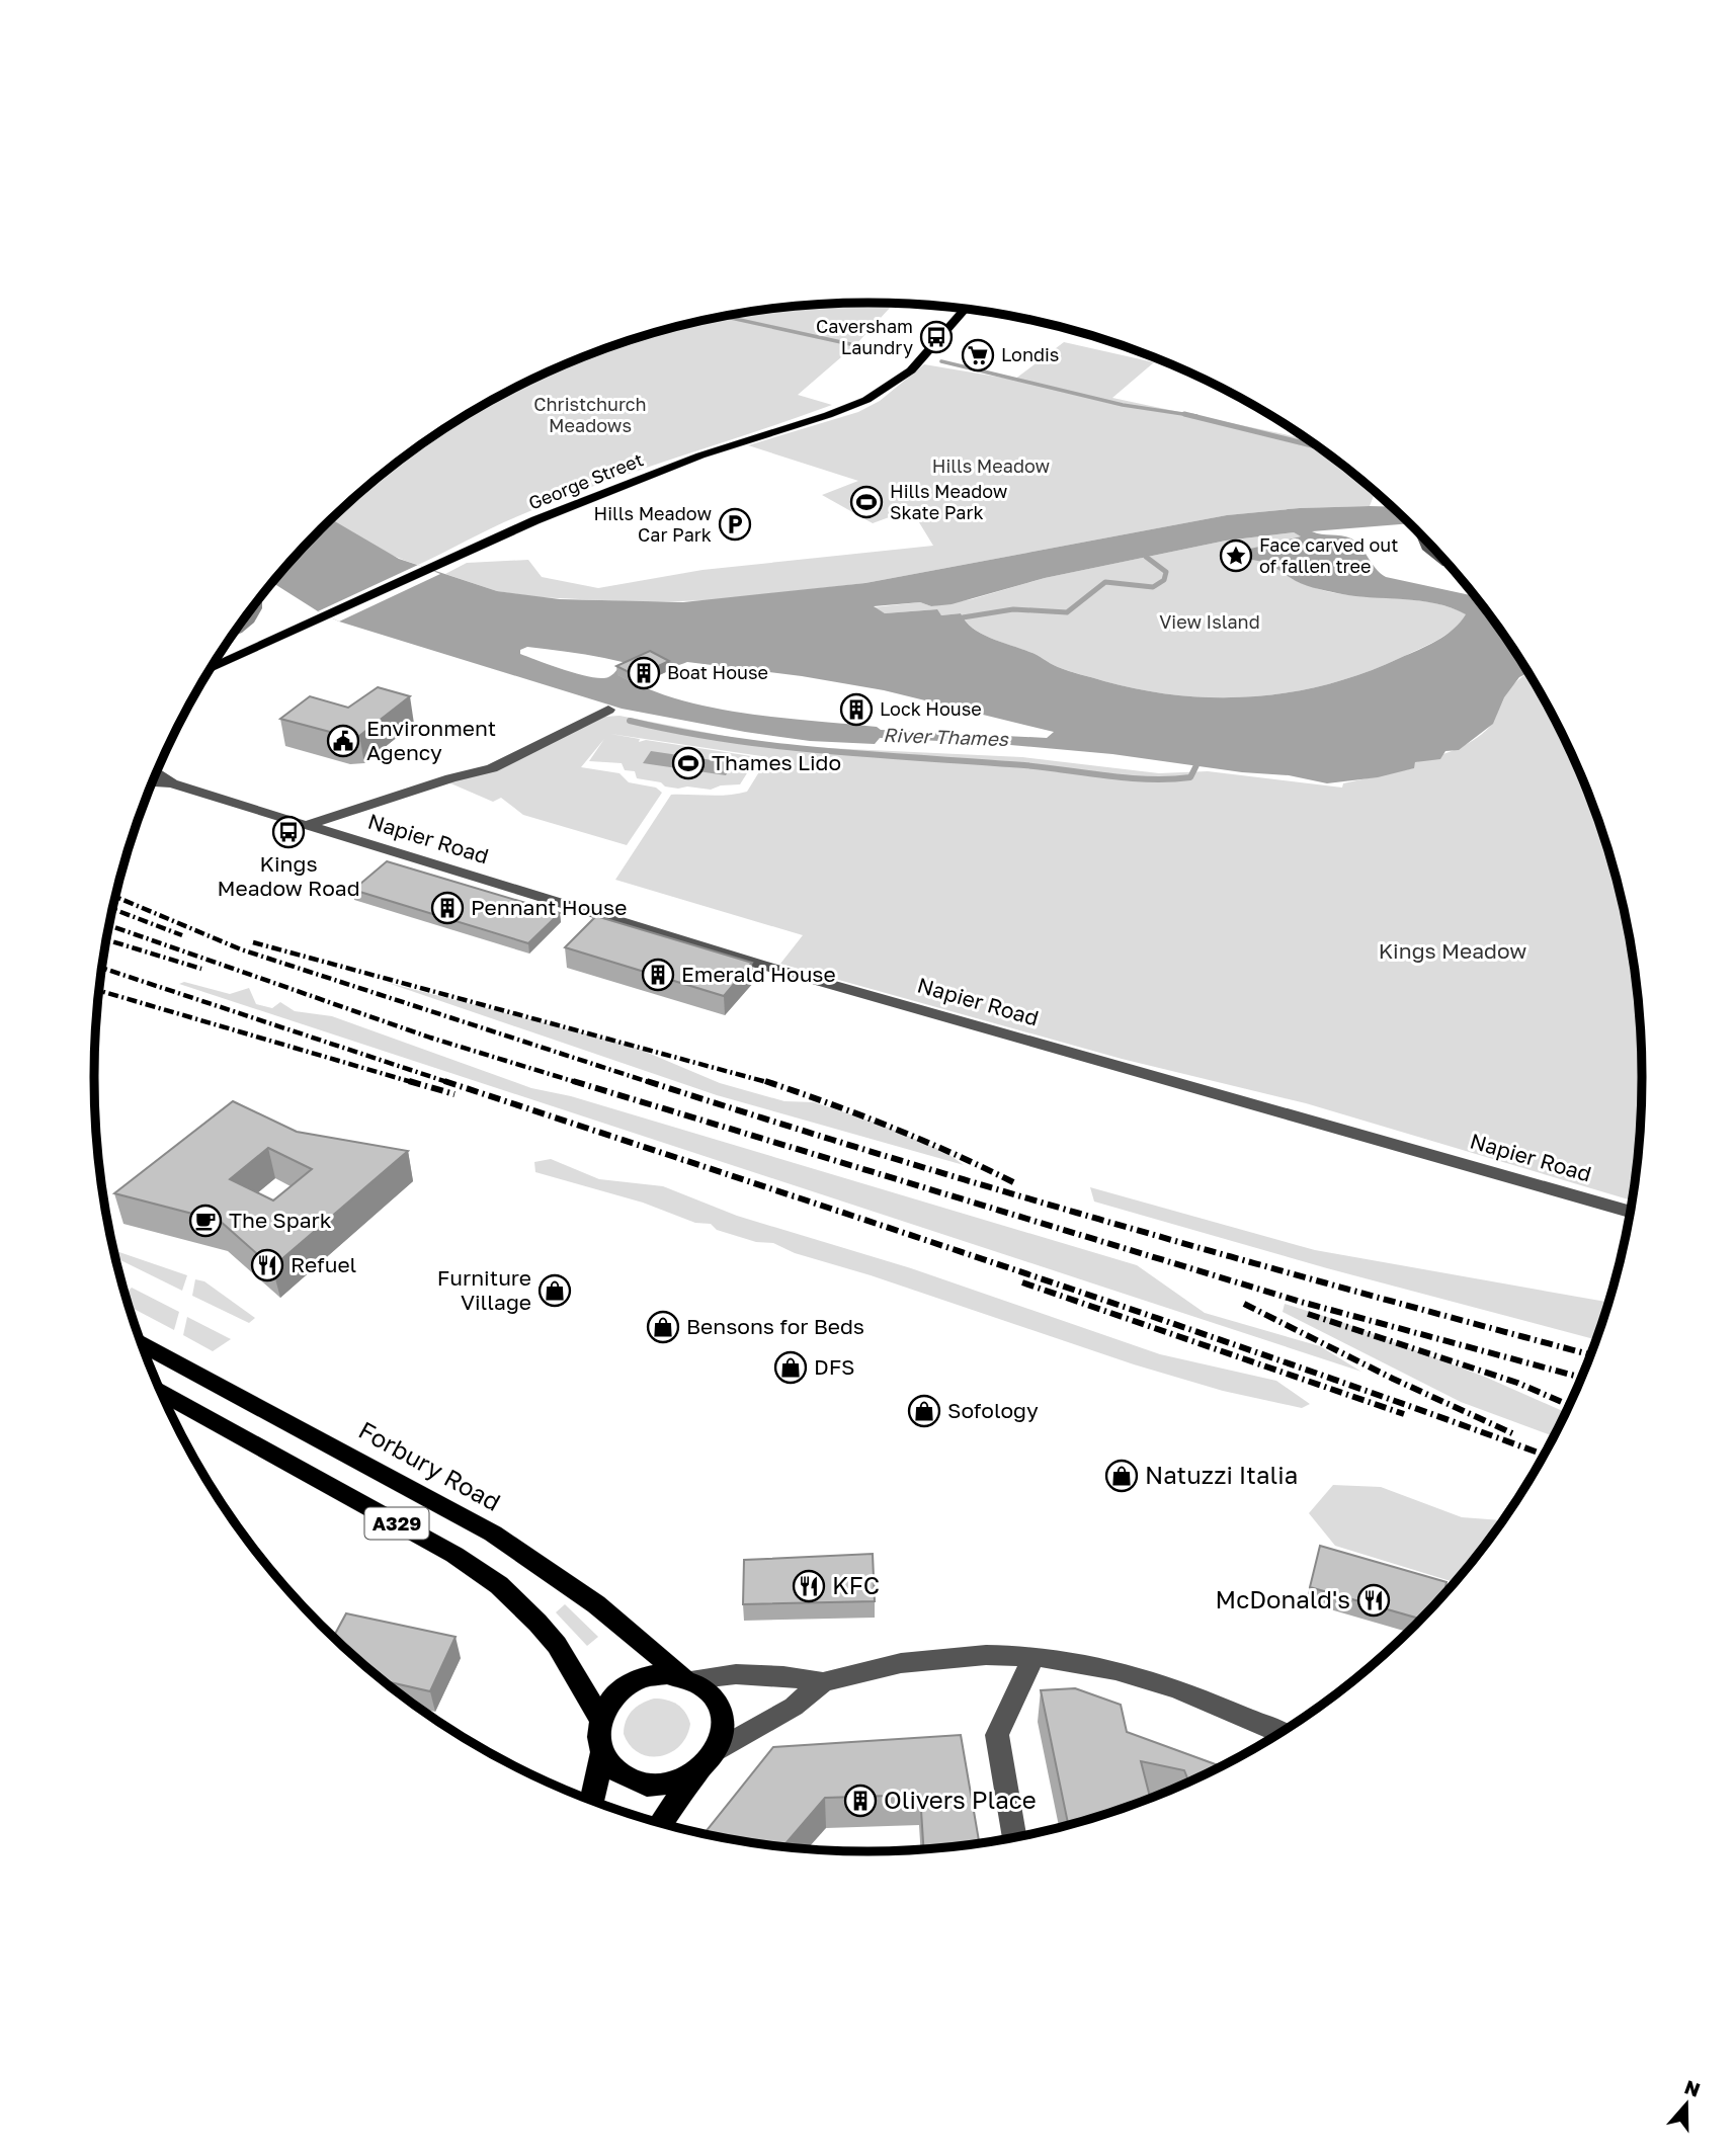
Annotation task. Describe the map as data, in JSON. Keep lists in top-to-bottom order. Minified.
{"streets":{"main road":["George Street","Forbury Road","A329"],"street":["Napier Road"]},"crossings":[["Forbury Road","A329"]],"water":["River Thames"],"parks":["Christchurch Meadows","Hills Meadow","View Island","Kings Meadow"],"places":{"bus stop":["Caversham Laundry","Kings Meadow Road"],"supermarket":["Londis"],"sports":["Hills Meadow Skate Park","Thames Lido"],"parking":["Hills Meadow Car Park"],"place":["Face carved out of fallen tree"],"building":["Boat House","Lock House","Pennant House","Emerald House","Olivers Place"],"public building":["Environment Agency"],"cafe":["The Spark"],"restaurant":["Refuel","KFC","McDonald's"],"shop":["Furniture Village","Bensons for Beds","DFS","Sofology","Natuzzi Italia"]},"north":"top"}
